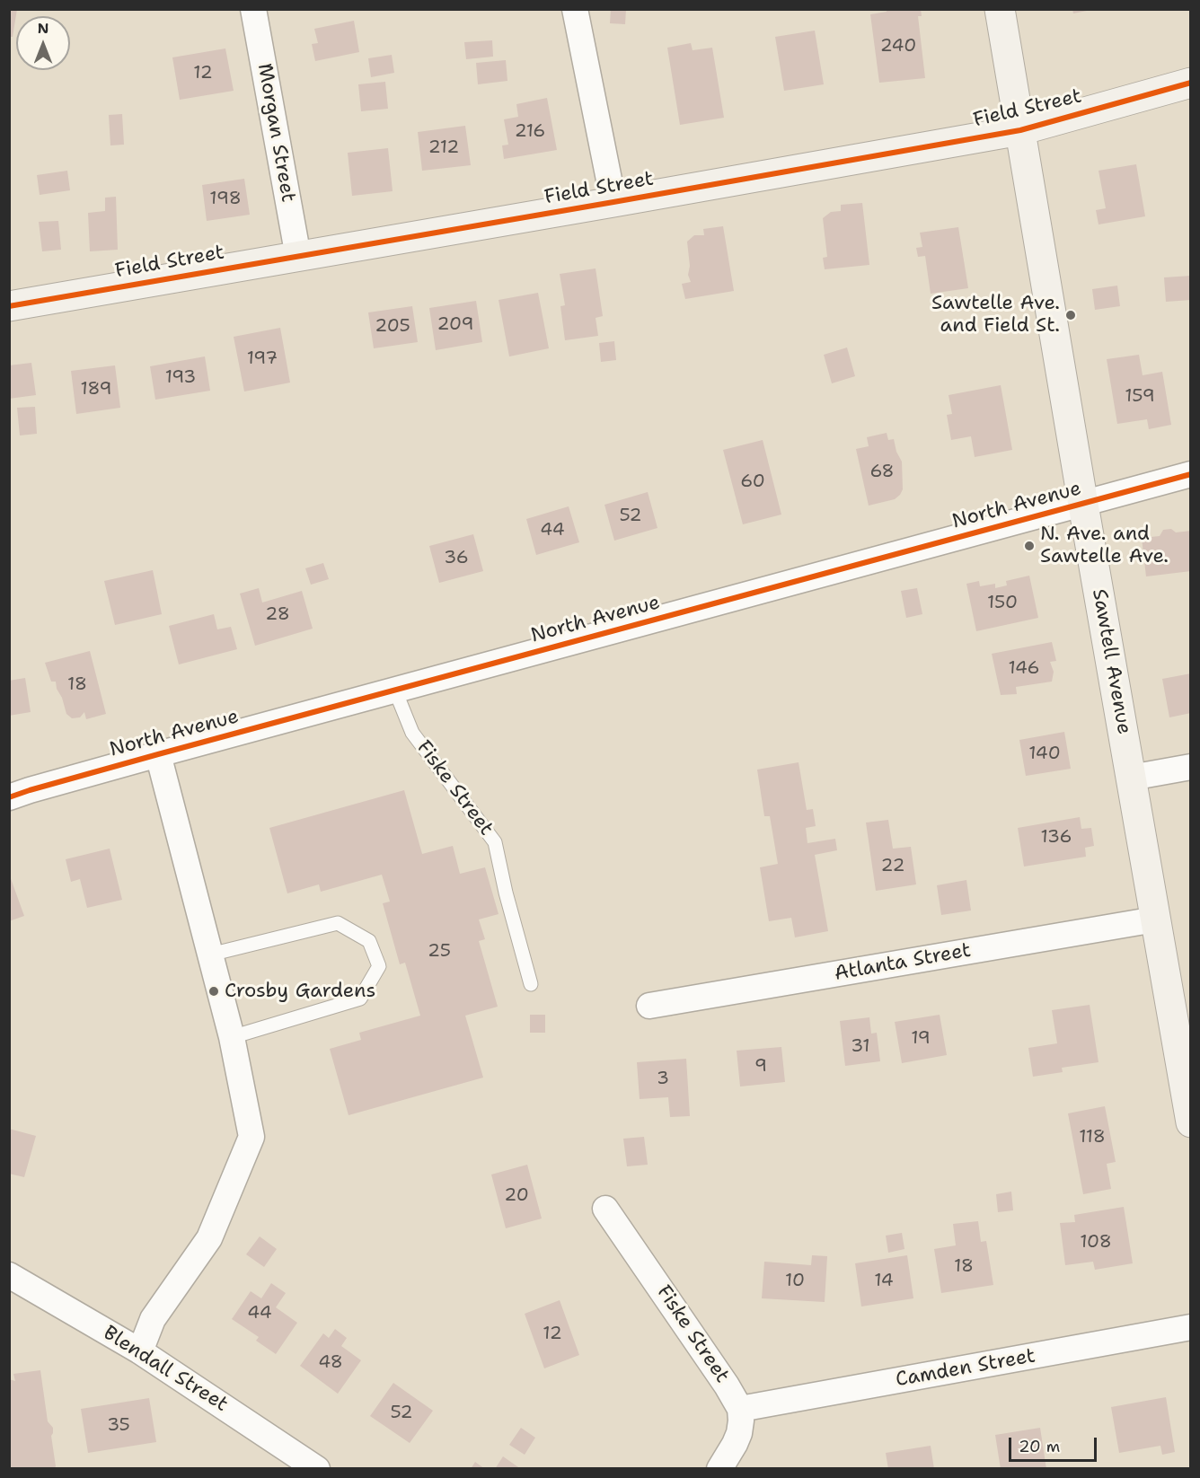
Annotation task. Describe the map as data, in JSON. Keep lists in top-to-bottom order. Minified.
{"streets":{"street":["Field Street","Morgan Street","North Avenue","Sawtell Avenue","Fiske Street","Atlanta Street","Camden Street","Blendall Street"]},"crossings":[["Field Street","Morgan Street"],["Field Street","Sawtell Avenue"],["North Avenue","Sawtell Avenue"],["North Avenue","Fiske Street"],["Sawtell Avenue","Atlanta Street"],["Fiske Street","Camden Street"]],"places":["Sawtelle Ave. and Field St.","N. Ave. and Sawtelle Ave.","Crosby Gardens"],"house_numbers":["240","12","216","212","198","209","205","197","193","189","159","68","60","52","44","36","150","28","146","18","140","136","22","25","19","31","9","3","118","20","108","18","10","14","44","12","48","52","35"],"scale_bar":"20 m","north":"top"}
